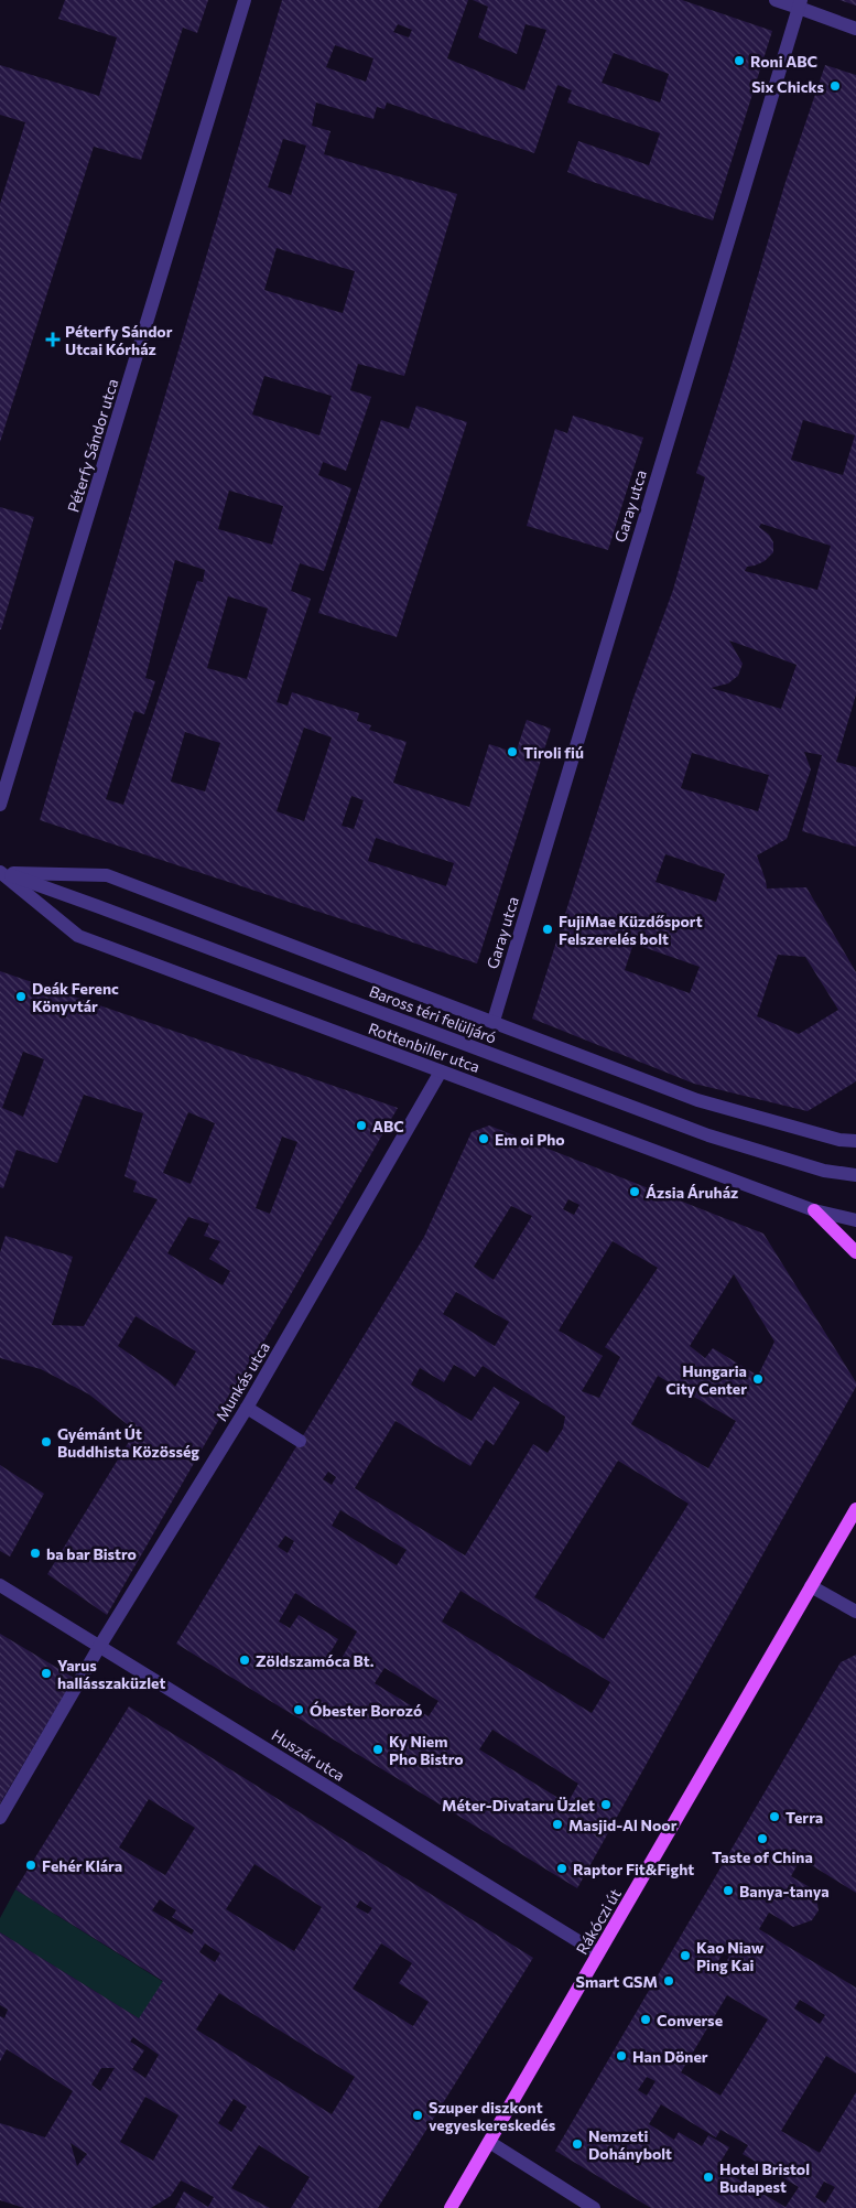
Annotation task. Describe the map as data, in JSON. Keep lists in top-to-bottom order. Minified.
{"streets":{"main road":["Rákóczi út"],"street":["Péterfy Sándor utca","Garay utca","Baross téri felüljáró","Rottenbiller utca","Munkás utca","Huszár utca"]},"crossings":[["Baross téri felüljáró","Rottenbiller utca"],["Rottenbiller utca","Munkás utca"],["Munkás utca","Huszár utca"],["Huszár utca","Rákóczi út"]],"places":{"other":["Roni ABC","Six Chicks","Tiroli fiú","FujiMae Küzdősport Felszerelés bolt","Deák Ferenc Könyvtár","ABC","Em oi Pho","Ázsia Áruház","Hungaria City Center","Gyémánt Út Buddhista Közösség","ba bar Bistro","Zöldszamóca Bt.","Yarus hallásszaküzlet","Óbester Borozó","Ky Niem Pho Bistro","Méter-Divataru Üzlet","Terra","Masjid-Al Noor","Taste of China","Fehér Klára","Raptor Fit&Fight","Banya-tanya","Kao Niaw Ping Kai","Smart GSM","Converse","Han Döner","Szuper diszkont vegyeskereskedés","Nemzeti Dohánybolt","Hotel Bristol Budapest"],"health":["Péterfy Sándor Utcai Kórház"]}}
